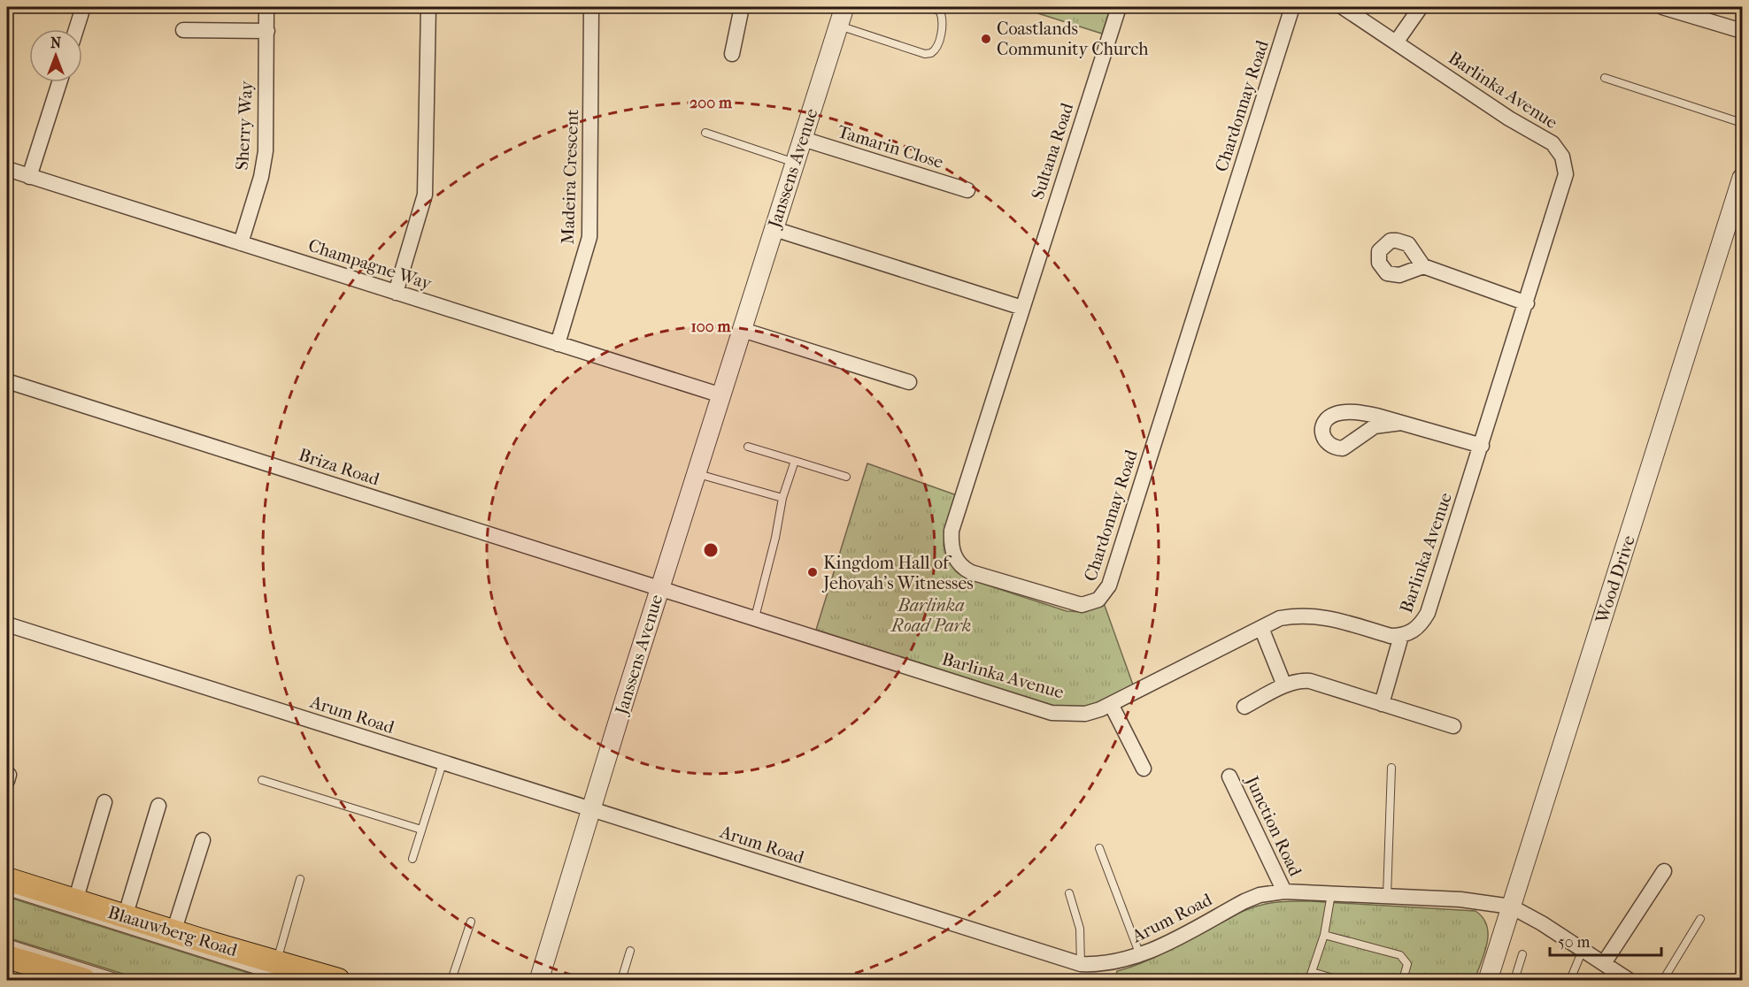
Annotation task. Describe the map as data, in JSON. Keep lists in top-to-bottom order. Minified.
{"streets":{"main road":["Blaauwberg Road"],"street":["Barlinka Avenue","Chardonnay Road","Sherry Way","Tamarin Close","Sultana Road","Janssens Avenue","Madeira Crescent","Champagne Way","Briza Road","Wood Drive","Arum Road","Junction Road"]},"crossings":[["Barlinka Avenue","Janssens Avenue"],["Barlinka Avenue","Briza Road"],["Chardonnay Road","Sultana Road"],["Sherry Way","Champagne Way"],["Tamarin Close","Janssens Avenue"],["Janssens Avenue","Champagne Way"],["Janssens Avenue","Briza Road"],["Janssens Avenue","Arum Road"],["Madeira Crescent","Champagne Way"],["Wood Drive","Arum Road"],["Arum Road","Junction Road"]],"parks":["Barlinka Road Park"],"places":["Coastlands Community Church","Kingdom Hall of Jehovah's Witnesses"],"scale_bar":"50 m","north":"top","rings":["200 m","100 m"]}
